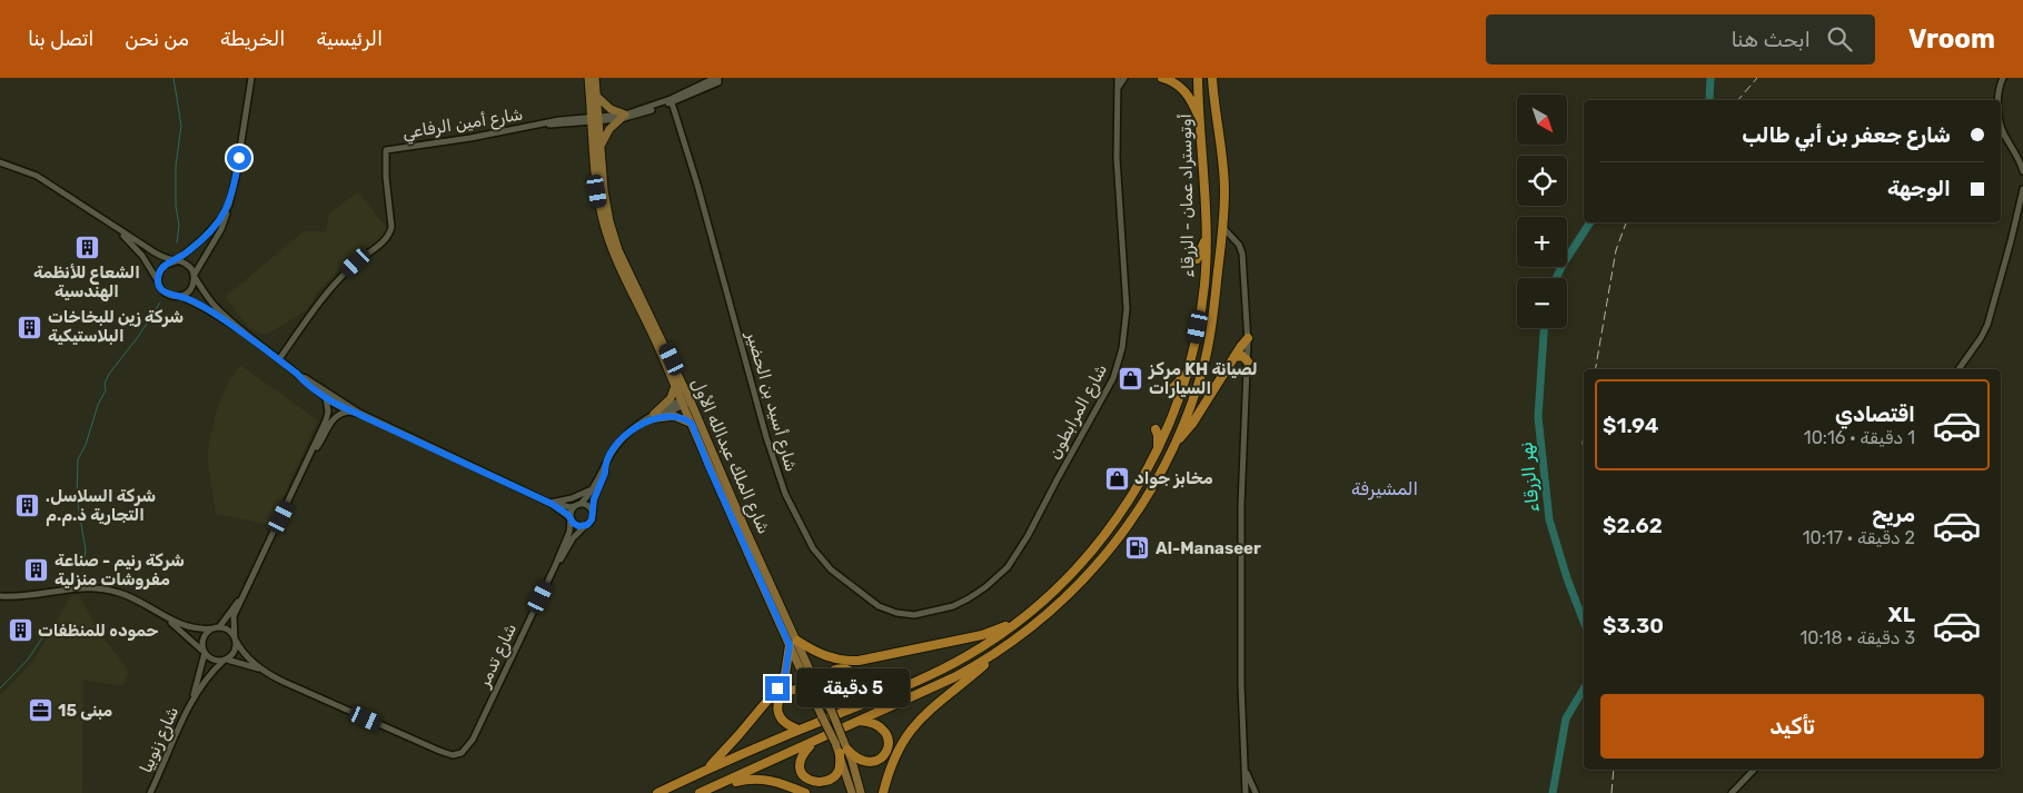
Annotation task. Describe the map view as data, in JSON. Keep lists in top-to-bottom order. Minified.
{"streets":{"highway":["أوتوستراد عمان - الزرقاء"],"main road":["شارع الملك عبدالله الأول"],"street":["شارع أمين الرفاعي","شارع أسيد بن الحضير","شارع المرابطون","شارع تدمر","شارع زنوبيا"]},"crossings":[["شارع أمين الرفاعي","شارع أسيد بن الحضير"],["شارع أمين الرفاعي","شارع الملك عبدالله الأول"],["شارع أسيد بن الحضير","شارع المرابطون"]],"districts":["المشيرفة"],"water":["نهر الزرقاء"],"places":{"building":["الشعاع للأنظمة الهندسية","شركة زين للبخاخات البلاستيكية",".شركة السلاسل التجارية ذ.م.م","شركة رنيم - صناعة مفروشات منزلية","حموده للمنظفات"],"shop":["مركز KH لصيانة السيارات","مخابز جواد"],"fuel station":["Al-Manaseer"],"office":["مبنى 15"]},"north":"bottom right","page":{"header":"Vroom","search":"ابحث هنا","nav":["الرئيسية","الخريطة","من نحن","اتصل بنا"],"map_buttons":["+","−"],"banner":["شارع جعفر بن أبي طالب","الوجهة"],"list":[{"name":"اقتصادي","note":"1 دقيقة · 10:16","value":"$1.94"},{"name":"مريح","note":"2 دقيقة · 10:17","value":"$2.62"},{"name":"XL","note":"3 دقيقة · 10:18","value":"$3.30"}],"bubble":"5 دقيقة","buttons":"تأكيد"}}
